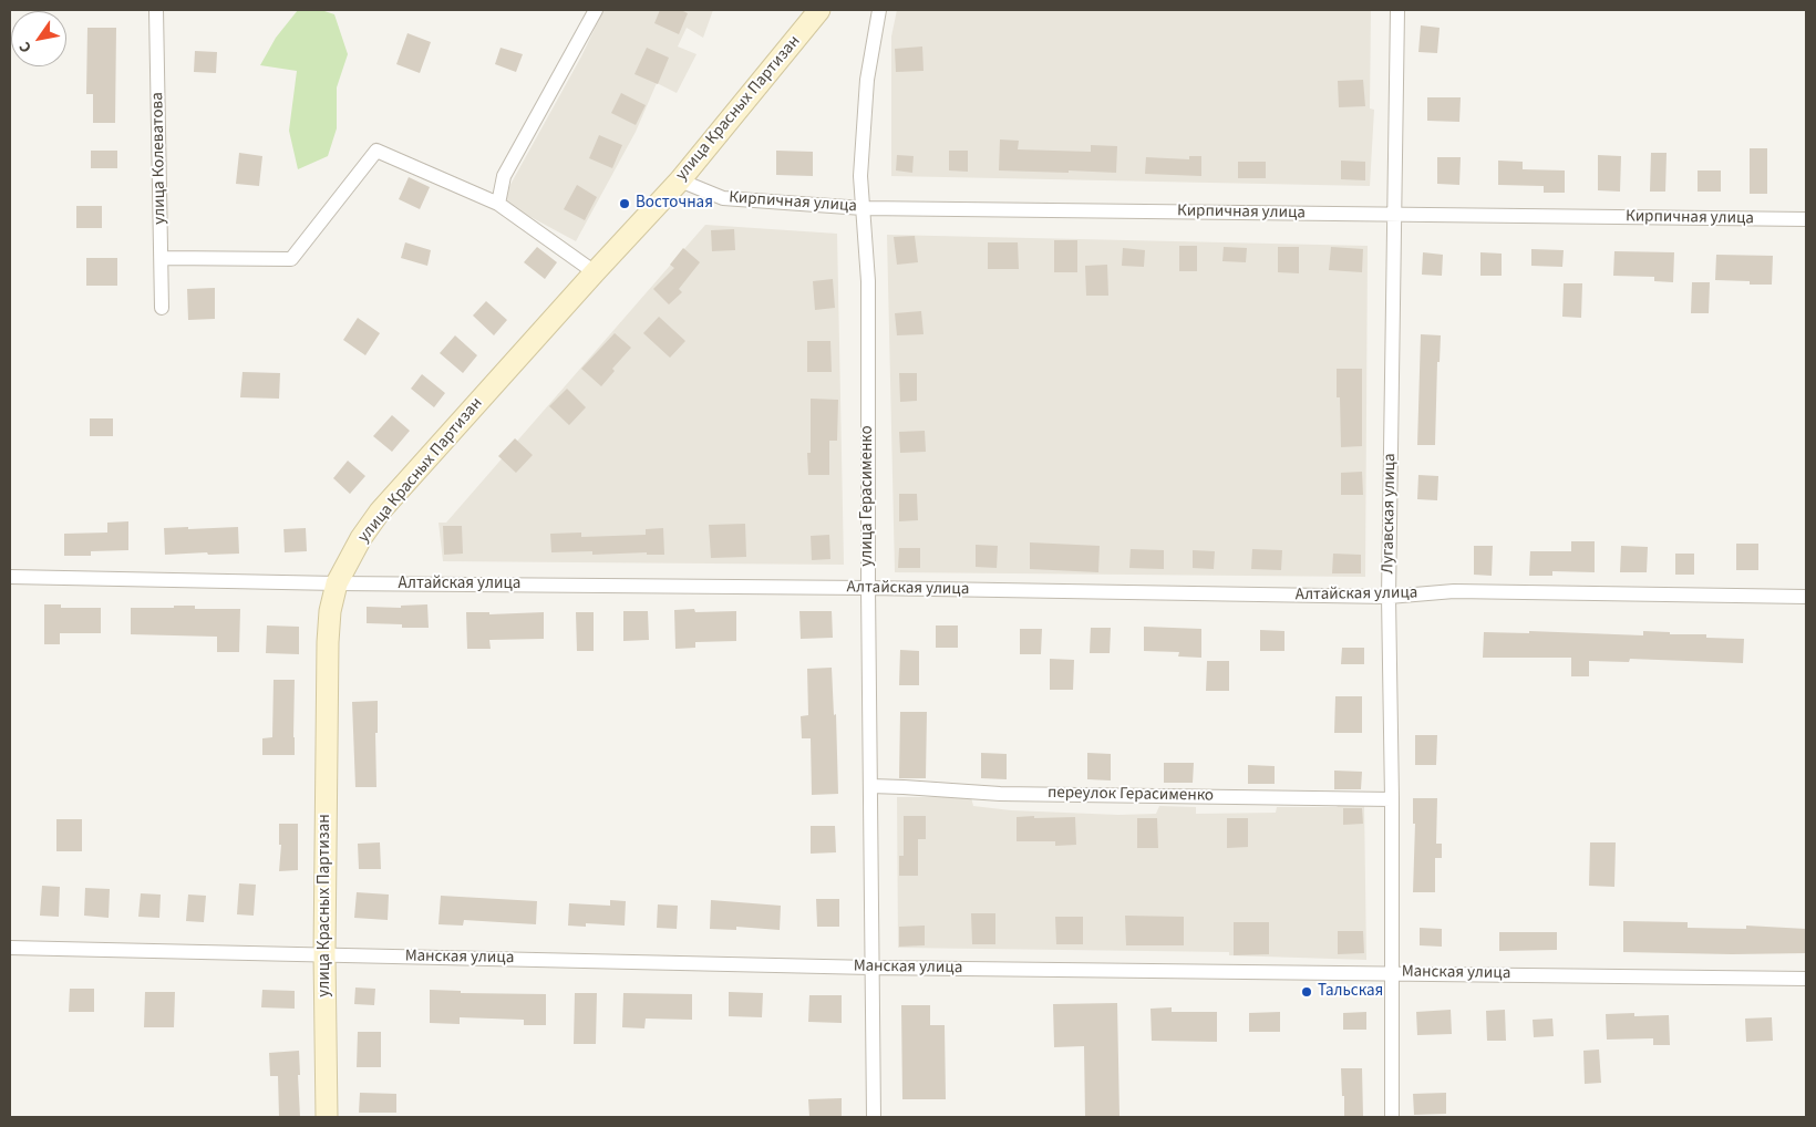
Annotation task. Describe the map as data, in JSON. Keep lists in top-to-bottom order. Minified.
{"streets":{"main road":["улица Красных Партизан"],"street":["улица Колеватова","Кирпичная улица","улица Герасименко","Лугавская улица","Алтайская улица","переулок Герасименко","Манская улица"]},"crossings":[["улица Красных Партизан","Кирпичная улица"],["улица Красных Партизан","Алтайская улица"],["улица Красных Партизан","Манская улица"],["Кирпичная улица","улица Герасименко"],["Кирпичная улица","Лугавская улица"],["улица Герасименко","Алтайская улица"],["улица Герасименко","переулок Герасименко"],["улица Герасименко","Манская улица"],["Лугавская улица","Алтайская улица"],["Лугавская улица","переулок Герасименко"],["Лугавская улица","Манская улица"]],"places":["Восточная","Тальская"],"north":"bottom left"}
